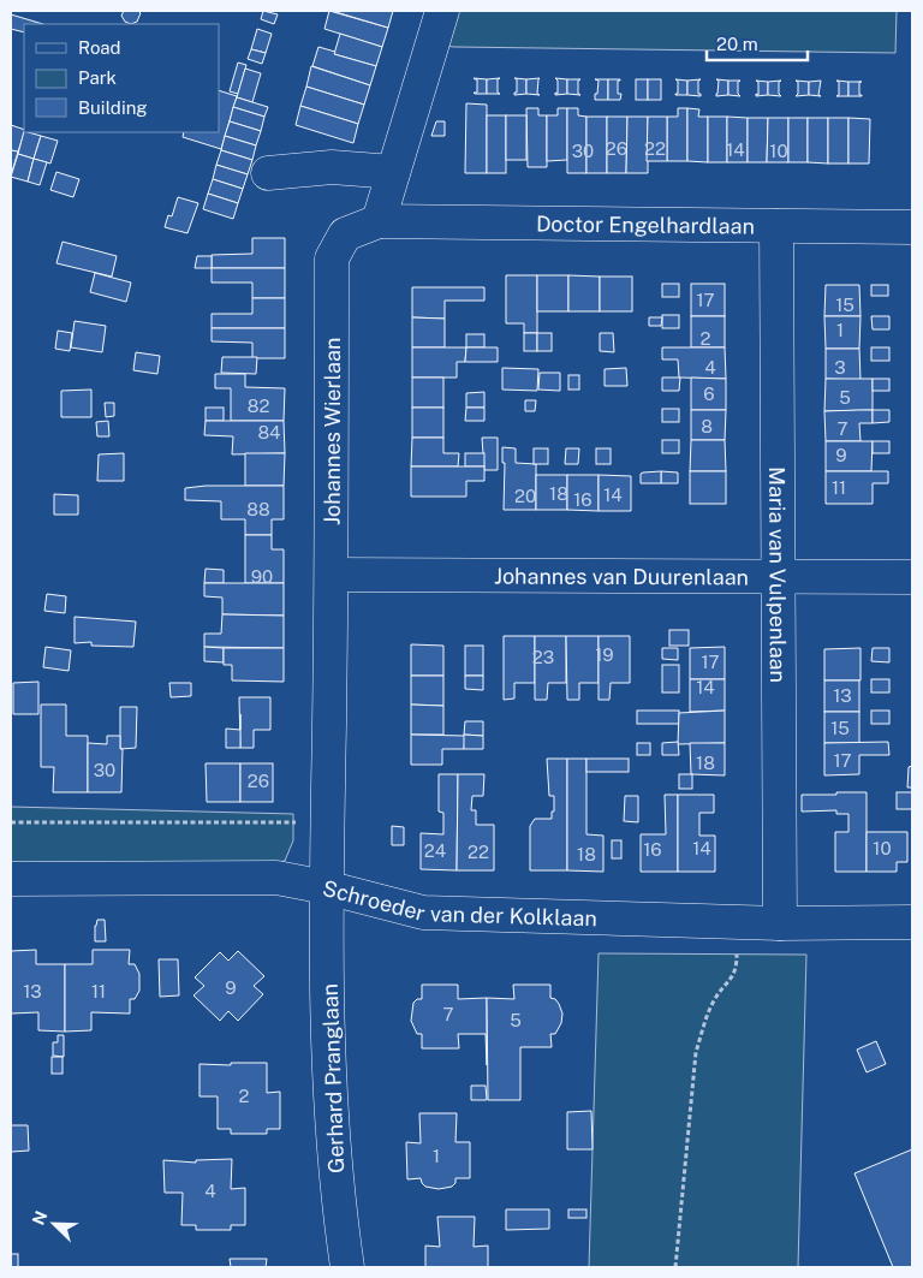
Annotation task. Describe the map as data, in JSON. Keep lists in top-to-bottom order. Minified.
{"streets":{"street":["Doctor Engelhardlaan","Johannes Wierlaan","Maria van Vulpenlaan","Johannes van Duurenlaan","Schroeder van der Kolklaan","Gerhard Pranglaan"]},"crossings":[["Doctor Engelhardlaan","Johannes Wierlaan"],["Doctor Engelhardlaan","Maria van Vulpenlaan"],["Johannes Wierlaan","Johannes van Duurenlaan"],["Johannes Wierlaan","Schroeder van der Kolklaan"],["Johannes Wierlaan","Gerhard Pranglaan"],["Maria van Vulpenlaan","Johannes van Duurenlaan"],["Maria van Vulpenlaan","Schroeder van der Kolklaan"],["Schroeder van der Kolklaan","Gerhard Pranglaan"]],"house_numbers":["26","22","14","30","10","17","15","1","2","4","3","6","5","82","8","7","84","9","11","18","14","20","16","88","90","19","23","17","14","13","15","17","18","30","26","14","10","16","24","22","18","9","13","11","7","5","2","1","4"],"legend":["Road","Park","Building"],"scale_bar":"20 m","north":"top left"}
